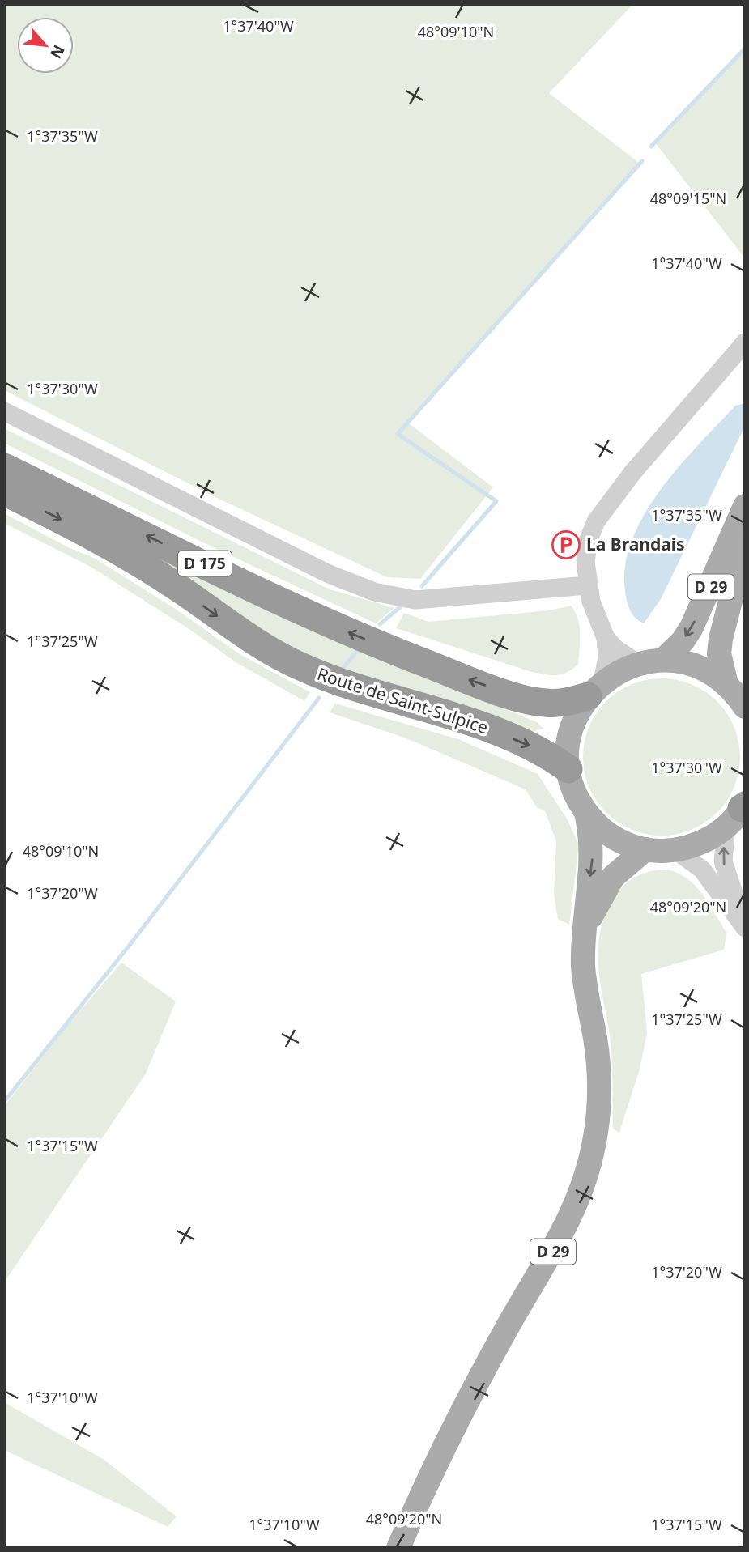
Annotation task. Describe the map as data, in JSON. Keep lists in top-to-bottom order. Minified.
{"streets":{"highway":["D 175","Route de Saint-Sulpice"],"main road":["D 29"]},"places":{"parking":["La Brandais"]},"north":"bottom right","coordinates":["1°37'40\"W","48°09'10\"N","1°37'35\"W","48°09'15\"N","1°37'30\"W","1°37'25\"W","1°37'20\"W","48°09'20\"N","1°37'15\"W","1°37'10\"W"]}
